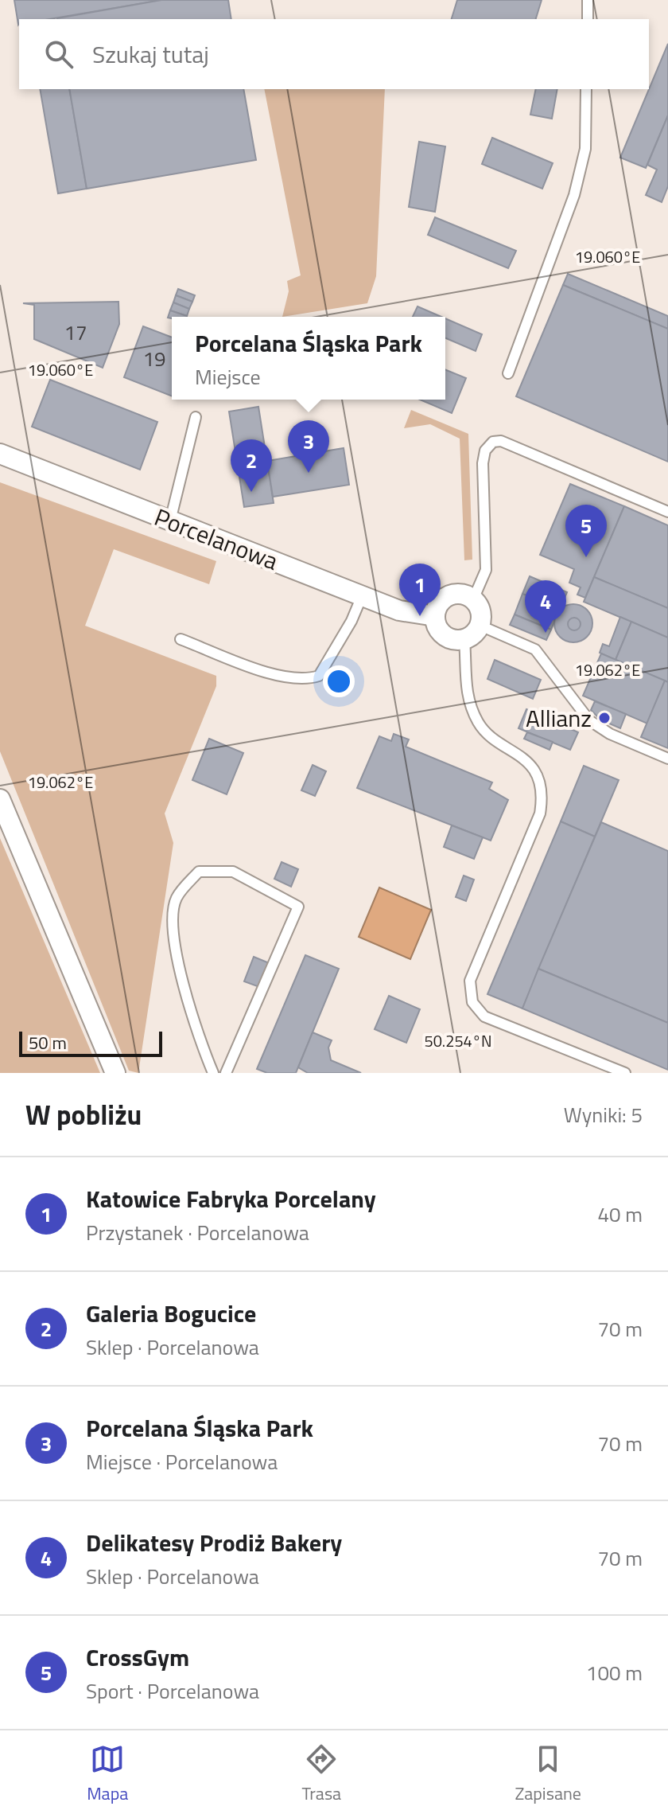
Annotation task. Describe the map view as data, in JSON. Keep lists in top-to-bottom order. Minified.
{"streets":{"street":["Porcelanowa"]},"places":["Allianz"],"house_numbers":["17","19"],"scale_bar":"50 m","page":{"search":"Szukaj tutaj","popup":["Porcelana Śląska Park","Miejsce"],"pins":["3","2","5","1","4"],"scale":"50 m","heading":["W pobliżu","Wyniki: 5"],"list":[{"mark":"1","name":"Katowice Fabryka Porcelany","note":"Przystanek · Porcelanowa","value":"40 m"},{"mark":"2","name":"Galeria Bogucice","note":"Sklep · Porcelanowa","value":"70 m"},{"mark":"3","name":"Porcelana Śląska Park","note":"Miejsce · Porcelanowa","value":"70 m"},{"mark":"4","name":"Delikatesy Prodiż Bakery","note":"Sklep · Porcelanowa","value":"70 m"},{"mark":"5","name":"CrossGym","note":"Sport · Porcelanowa","value":"100 m"}],"nav":["Mapa","Trasa","Zapisane"]},"coordinates":["19.060°E","19.062°E","50.254°N"]}
